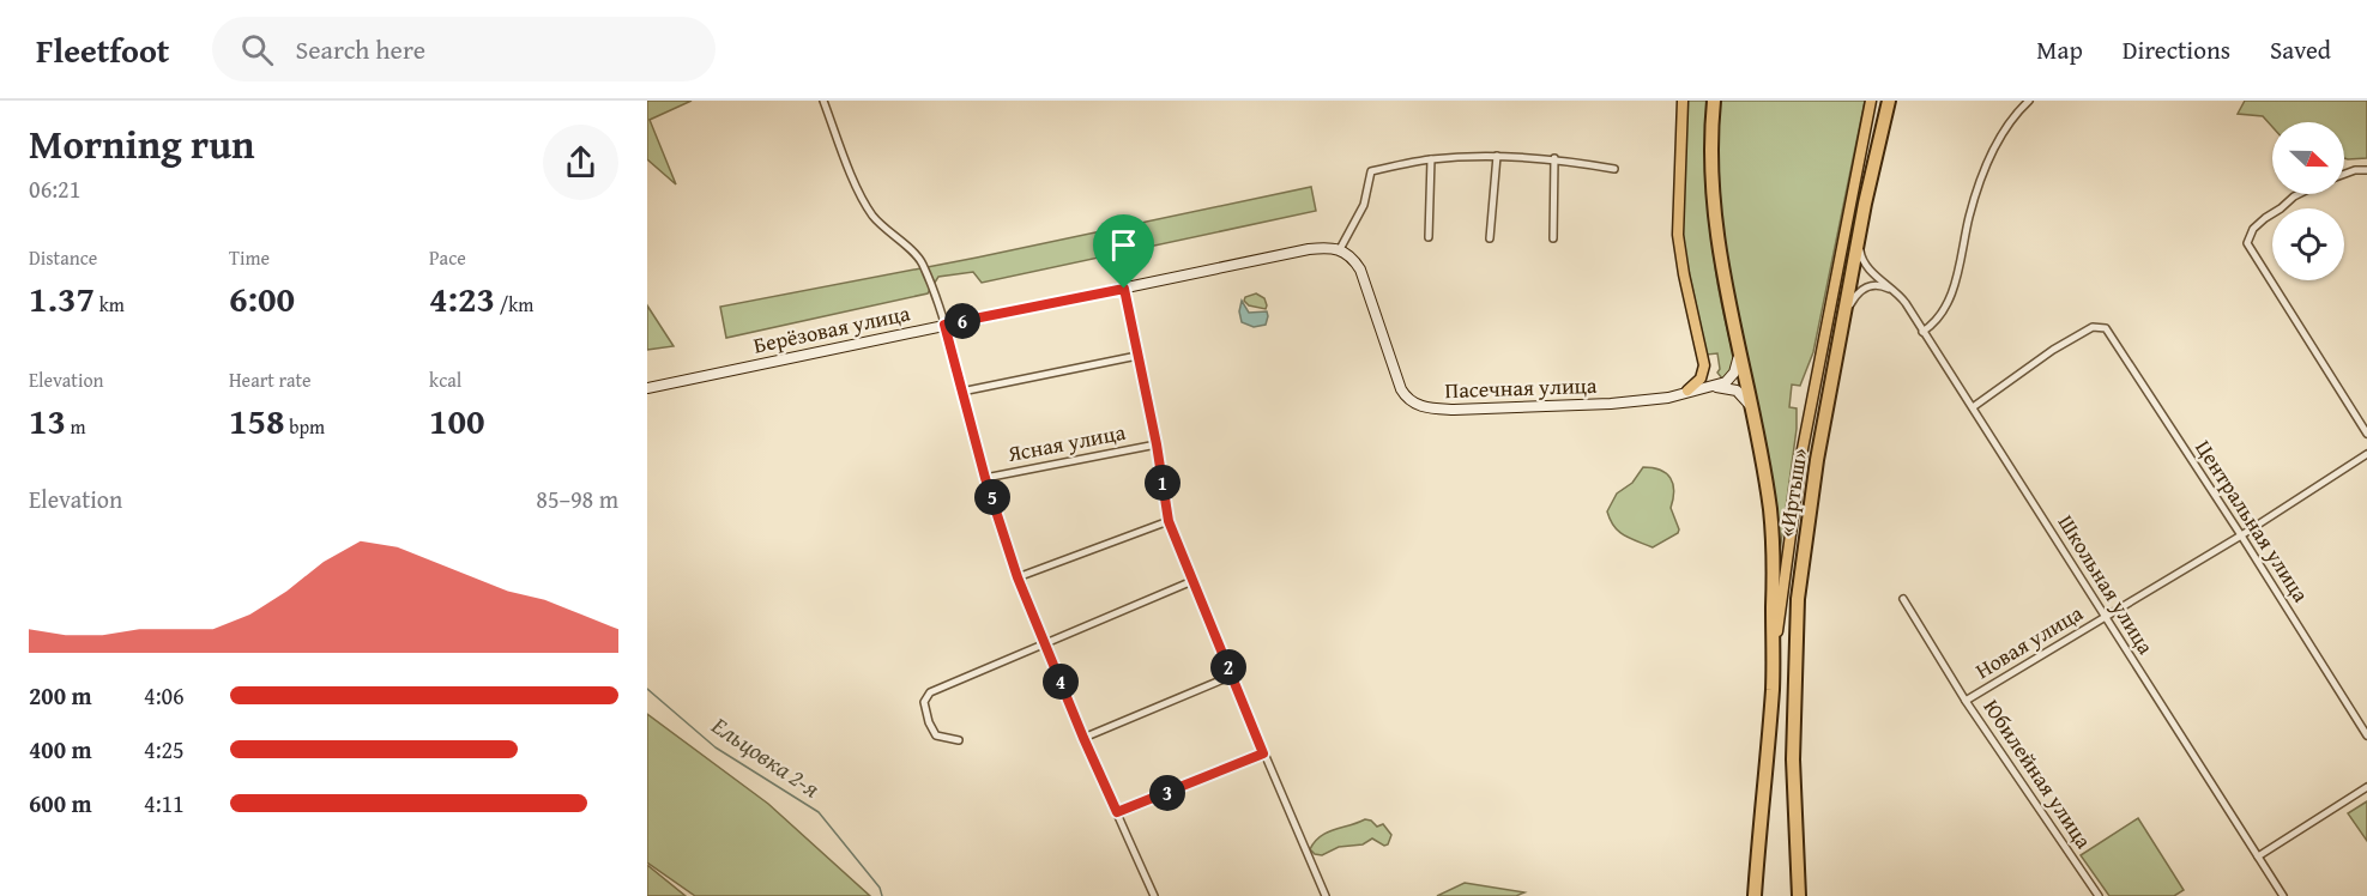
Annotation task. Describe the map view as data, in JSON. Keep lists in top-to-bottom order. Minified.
{"streets":{"highway":["«Иртыш»"],"main road":["Берёзовая улица","Пасечная улица"],"street":["Ясная улица","Центральная улица","Школьная улица","Новая улица","Юбилейная улица"]},"crossings":[["Берёзовая улица","Пасечная улица"],["«Иртыш»","Школьная улица"],["Центральная улица","Школьная улица"],["Центральная улица","Новая улица"],["Школьная улица","Новая улица"],["Новая улица","Юбилейная улица"]],"water":["Ельцовка 2-я"],"north":"right","page":{"header":"Fleetfoot","search":"Search here","nav":["Map","Directions","Saved"],"heading":["Morning run","06:21"],"stats":[["Distance","1.37 km"],["Time","6:00"],["Pace","4:23 /km"],["Elevation","13 m"],["Heart rate","158 bpm"],["kcal","100"]],"pins":["6","1","5","2","4","3"],"chart":["Elevation","85–98 m"],"list":[{"name":"200 m","note":"4:06"},{"name":"400 m","note":"4:25"},{"name":"600 m","note":"4:11"}]}}
